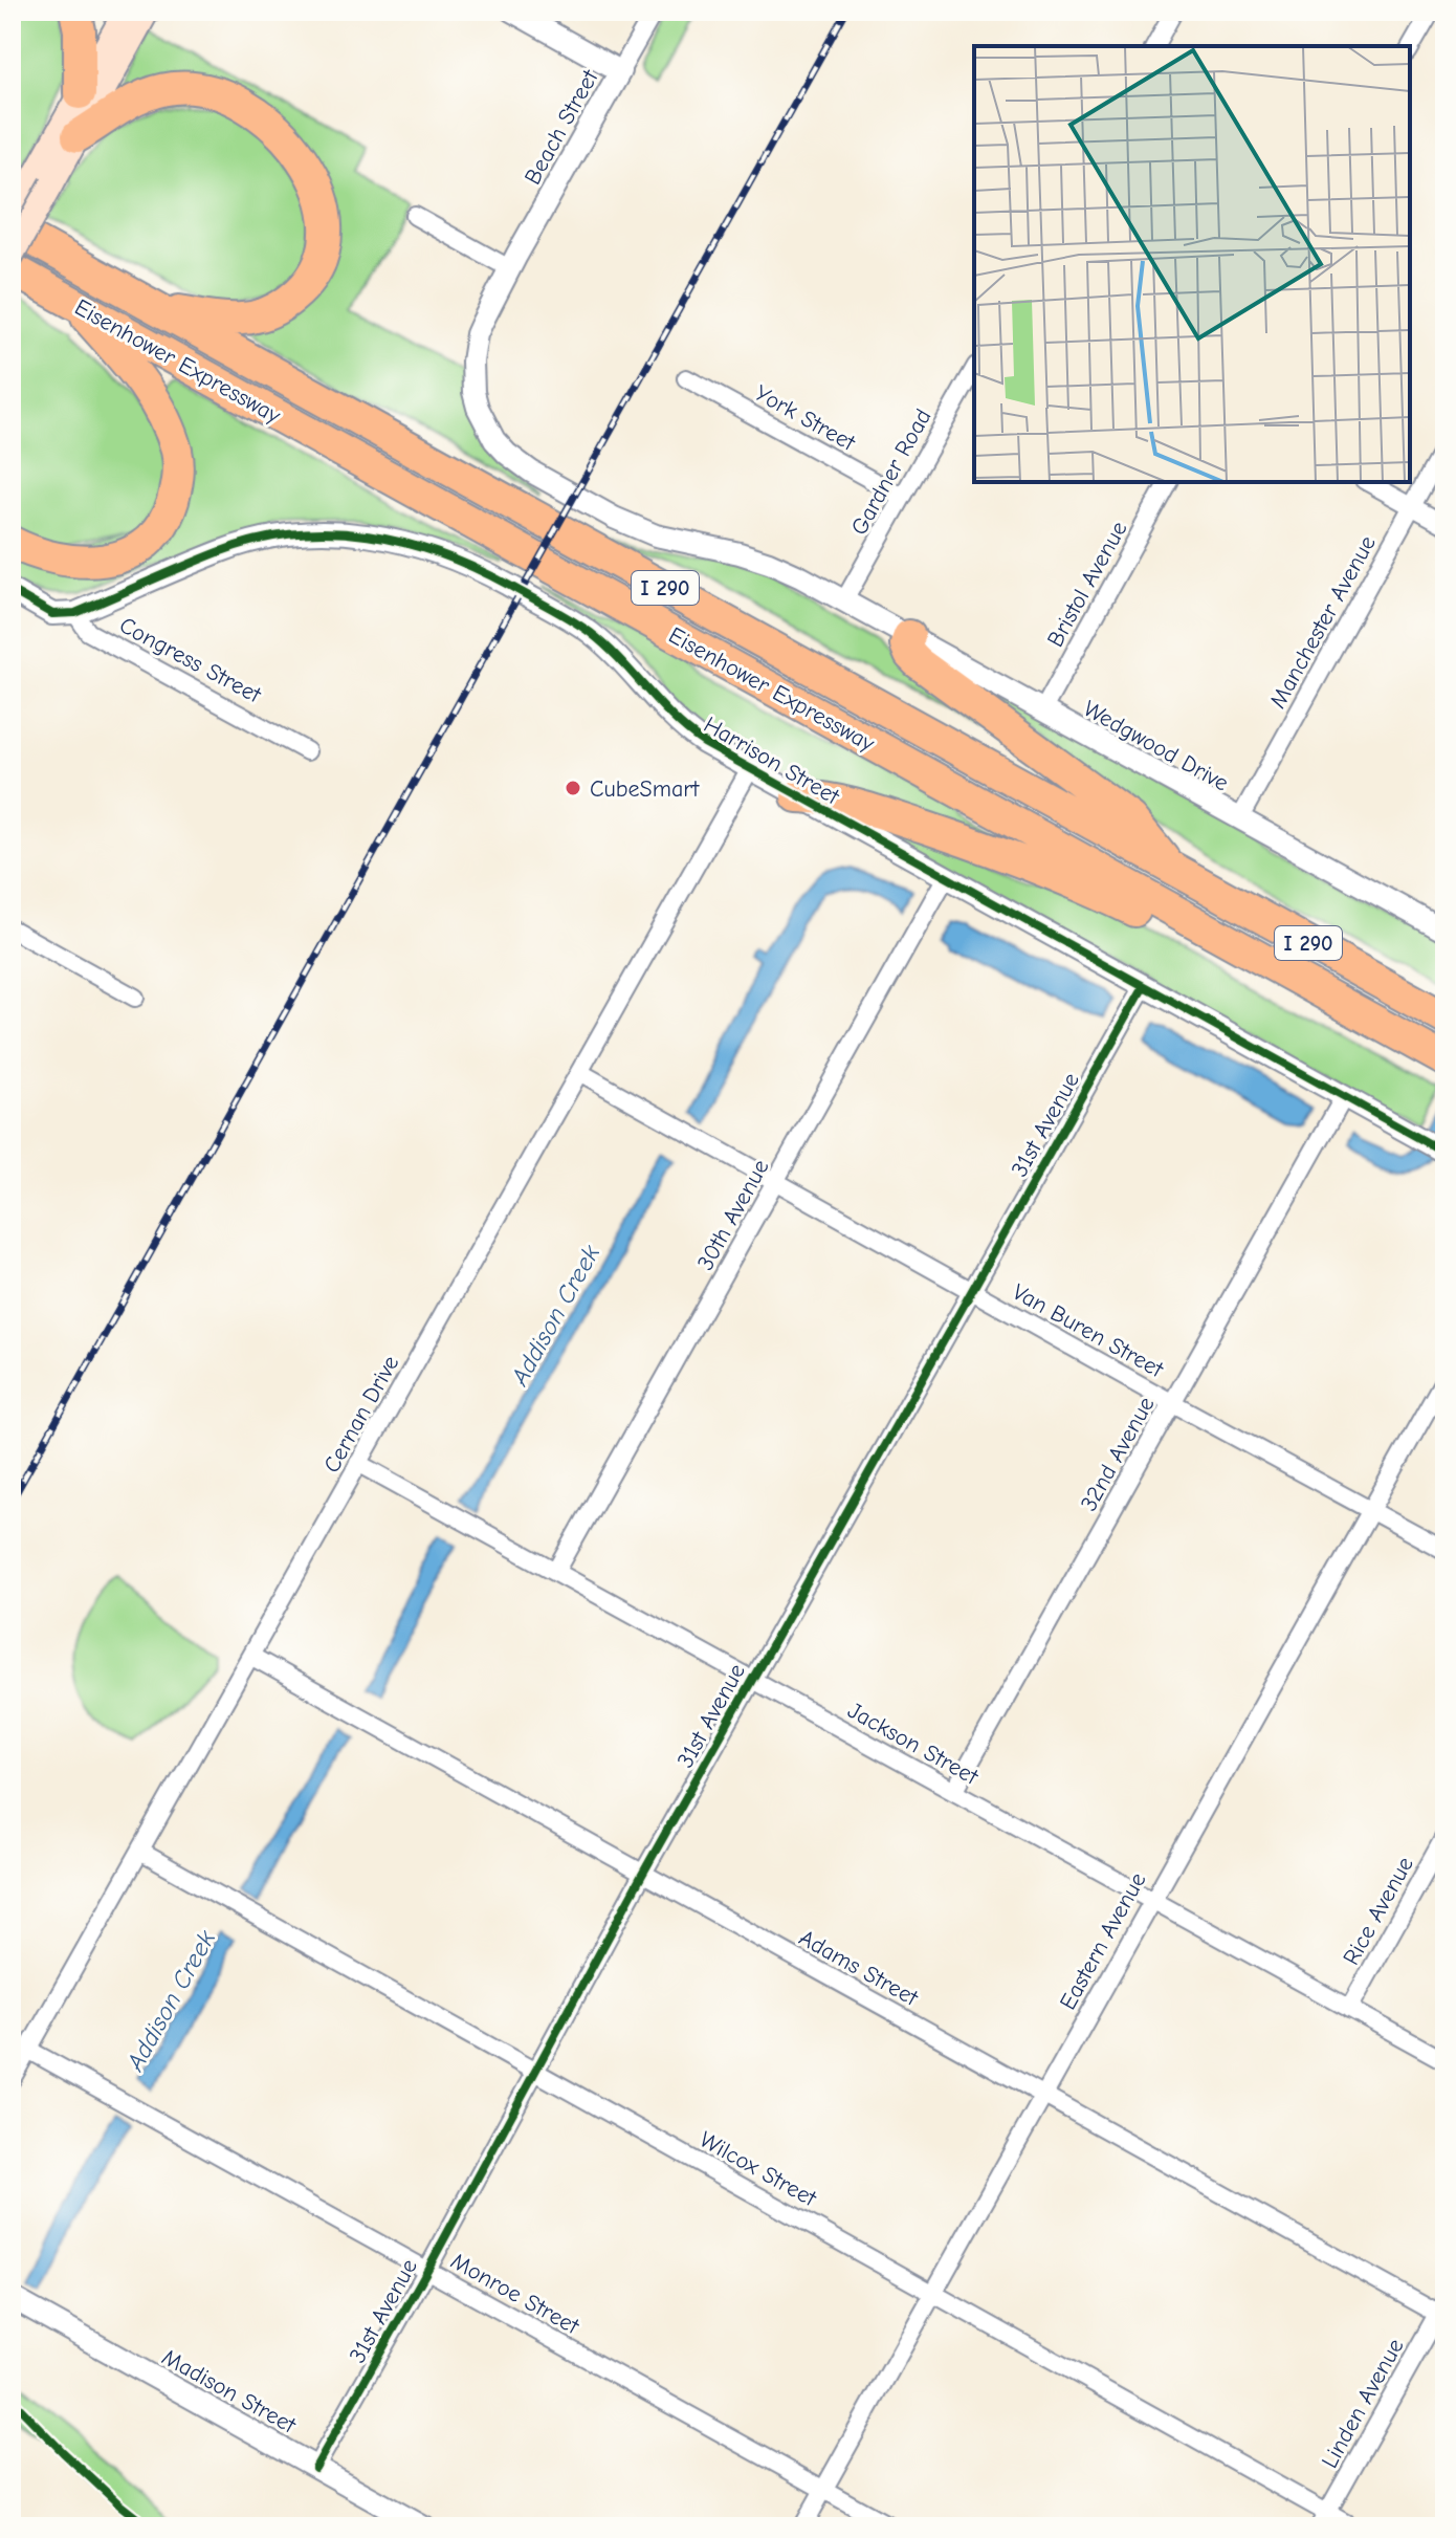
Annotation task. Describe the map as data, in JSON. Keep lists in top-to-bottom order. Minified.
{"streets":{"highway":["Eisenhower Expressway","I 290"],"street":["Beach Street","York Street","Gardner Road","Bristol Avenue","Manchester Avenue","Congress Street","Wedgwood Drive","Harrison Street","31st Avenue","30th Avenue","Van Buren Street","Cernan Drive","32nd Avenue","Jackson Street","Rice Avenue","Eastern Avenue","Adams Street","Wilcox Street","Monroe Street","Madison Street","Linden Avenue"]},"crossings":[["Beach Street","Gardner Road"],["Beach Street","Wedgwood Drive"],["York Street","Gardner Road"],["Gardner Road","Wedgwood Drive"],["Bristol Avenue","Wedgwood Drive"],["Manchester Avenue","Wedgwood Drive"],["Congress Street","Harrison Street"],["Harrison Street","31st Avenue"],["Harrison Street","30th Avenue"],["Harrison Street","Cernan Drive"],["Harrison Street","32nd Avenue"],["31st Avenue","Van Buren Street"],["31st Avenue","Jackson Street"],["31st Avenue","Adams Street"],["31st Avenue","Wilcox Street"],["31st Avenue","Monroe Street"],["31st Avenue","Madison Street"],["30th Avenue","Van Buren Street"],["30th Avenue","Jackson Street"],["Van Buren Street","Cernan Drive"],["Van Buren Street","32nd Avenue"],["Van Buren Street","Eastern Avenue"],["Cernan Drive","Jackson Street"],["Cernan Drive","Adams Street"],["Cernan Drive","Wilcox Street"],["Cernan Drive","Monroe Street"],["32nd Avenue","Jackson Street"],["Jackson Street","Rice Avenue"],["Jackson Street","Eastern Avenue"],["Eastern Avenue","Adams Street"],["Eastern Avenue","Wilcox Street"],["Eastern Avenue","Monroe Street"],["Adams Street","Linden Avenue"],["Wilcox Street","Linden Avenue"]],"water":["Addison Creek"],"places":["CubeSmart"]}
